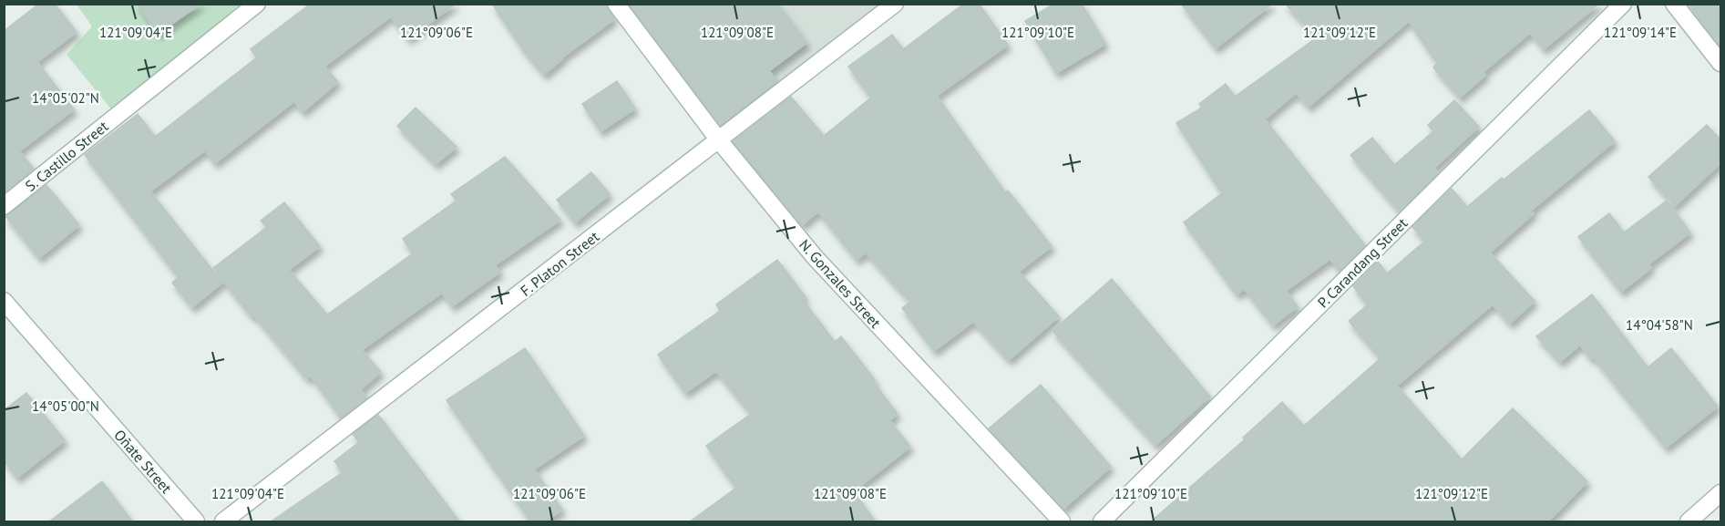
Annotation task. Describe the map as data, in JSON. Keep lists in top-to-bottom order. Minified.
{"streets":{"street":["S. Castillo Street","P. Carandang Street","F. Platon Street","N. Gonzales Street","Oñate Street"]},"crossings":[["F. Platon Street","N. Gonzales Street"]],"coordinates":["121°09'04\"E","121°09'06\"E","121°09'08\"E","121°09'10\"E","121°09'12\"E","121°09'14\"E","14°05'02\"N","14°04'58\"N","14°05'00\"N"]}
